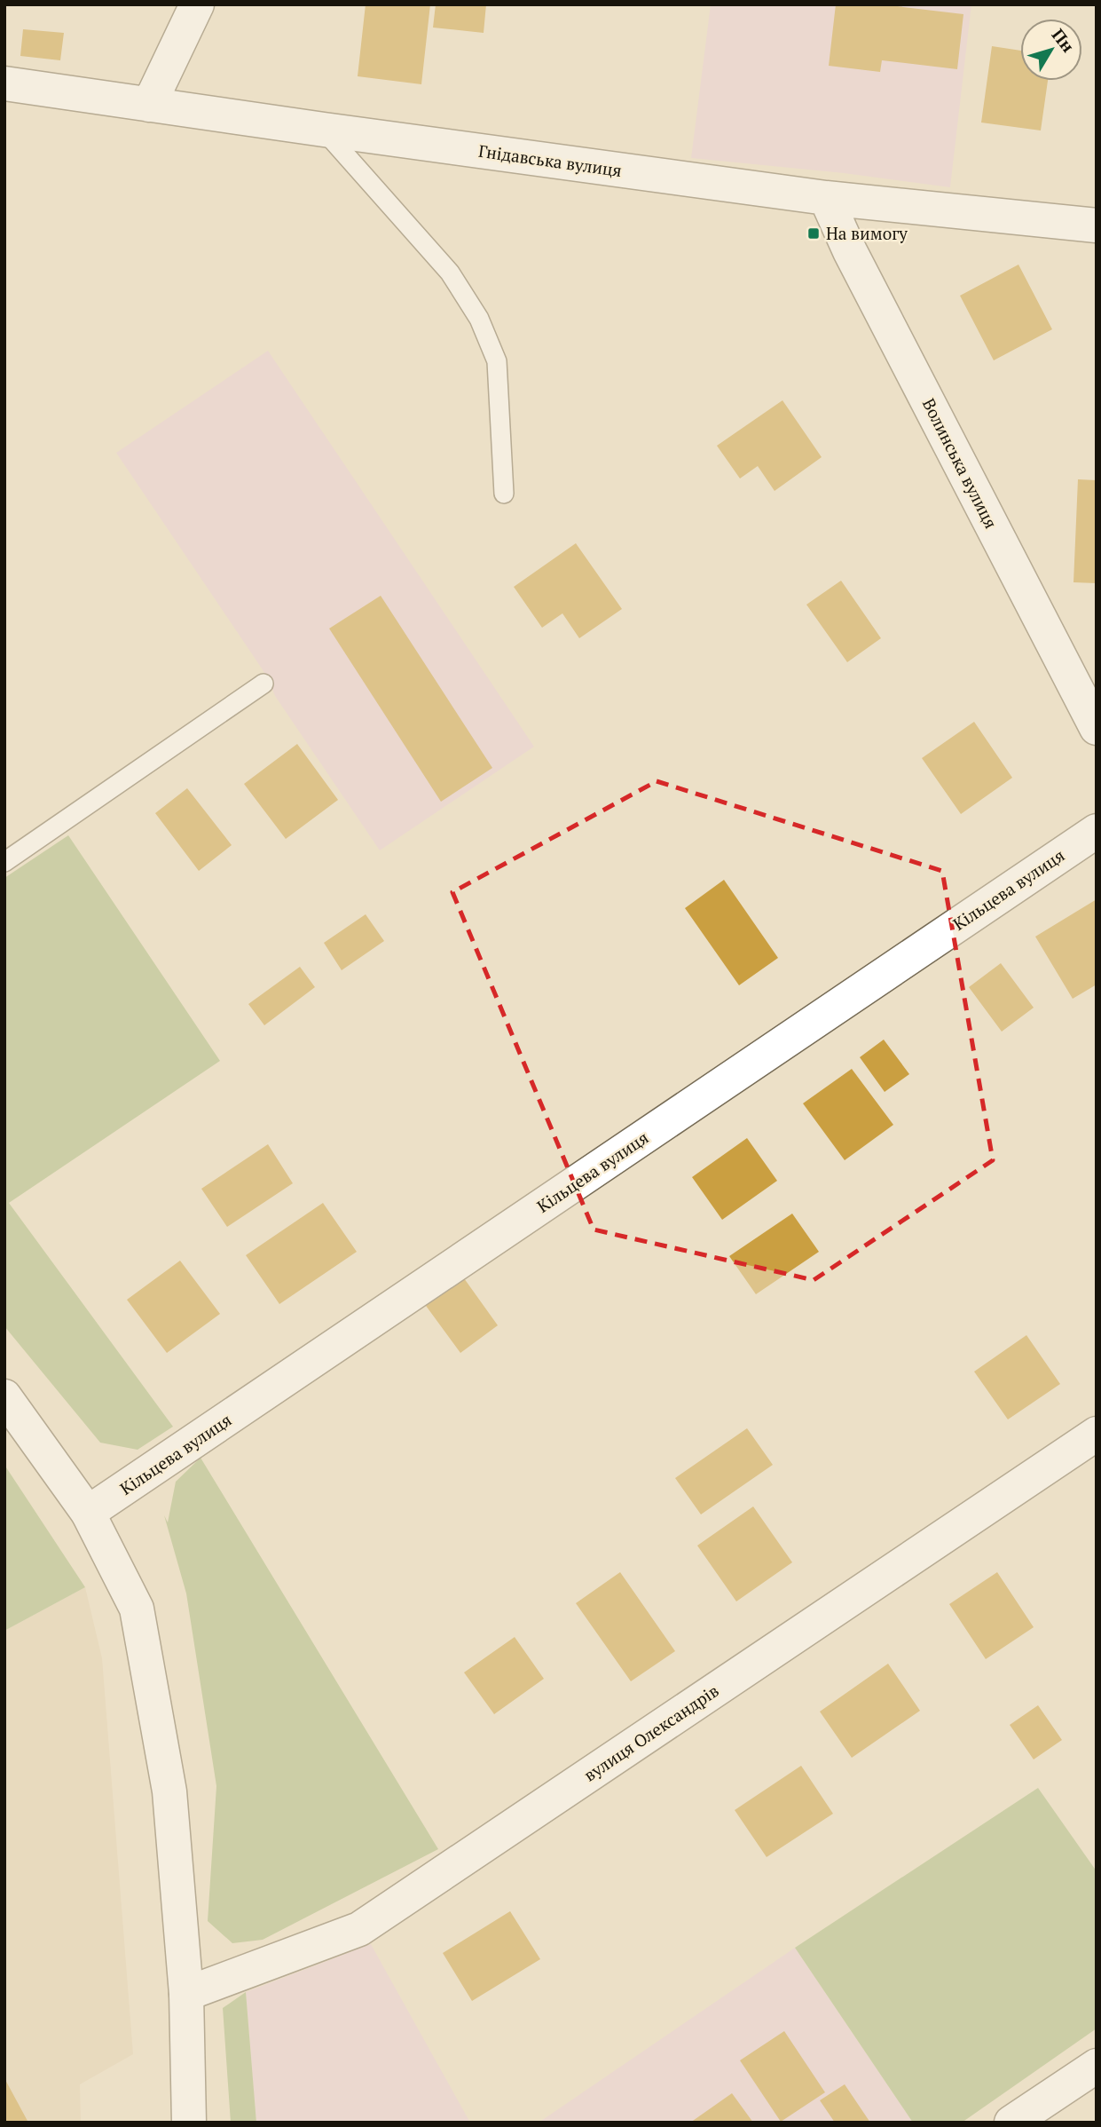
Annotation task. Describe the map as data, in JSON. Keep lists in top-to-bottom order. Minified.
{"streets":{"street":["Гнідавська вулиця","Волинська вулиця","Кільцева вулиця","вулиця Олександрів"]},"crossings":[["Гнідавська вулиця","Волинська вулиця"]],"places":{"transit":["На вимогу"]},"north":"top right"}
